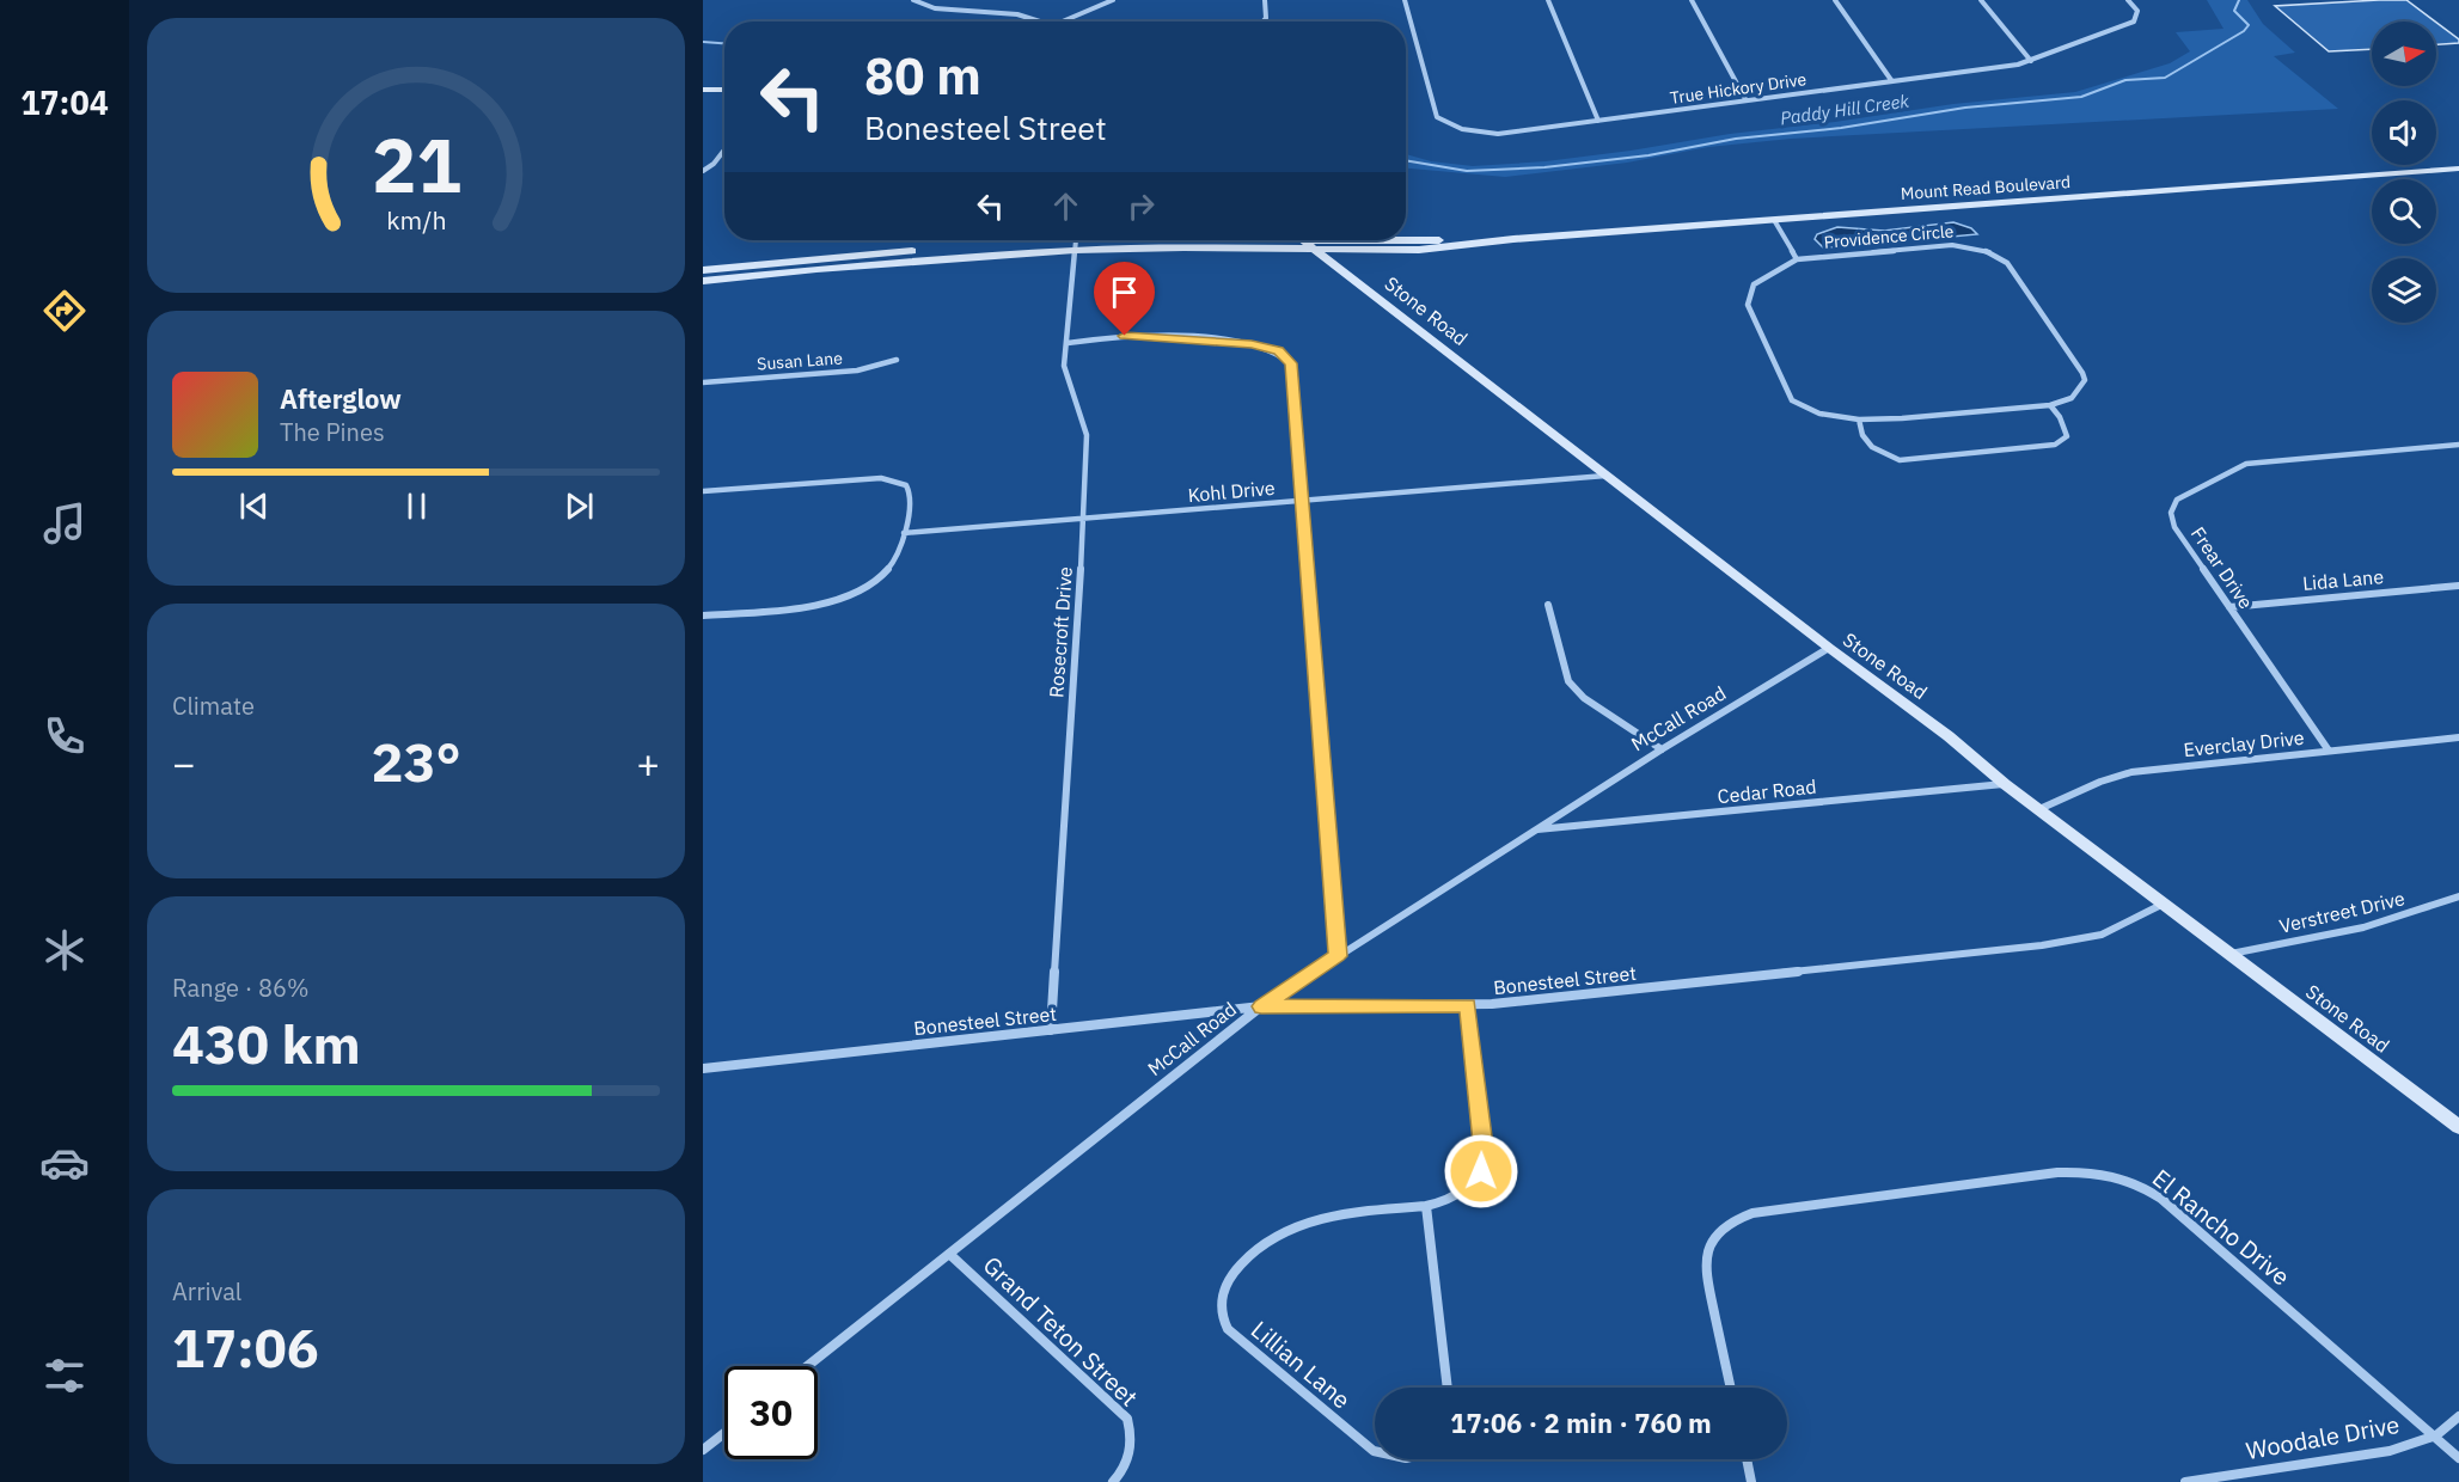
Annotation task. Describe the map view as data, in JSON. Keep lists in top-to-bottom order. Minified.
{"streets":{"main road":["Mount Read Boulevard","Stone Road"],"street":["True Hickory Drive","Providence Circle","Susan Lane","Kohl Drive","Frear Drive","Lida Lane","Rosecroft Drive","McCall Road","Everclay Drive","Cedar Road","Verstreet Drive","Bonesteel Street","El Rancho Drive","Grand Teton Street","Lillian Lane","Woodale Drive"]},"crossings":[["Mount Read Boulevard","Providence Circle"],["Mount Read Boulevard","Stone Road"],["Mount Read Boulevard","Rosecroft Drive"],["Stone Road","Kohl Drive"],["Stone Road","McCall Road"],["Stone Road","Everclay Drive"],["Stone Road","Cedar Road"],["Stone Road","Verstreet Drive"],["Stone Road","Bonesteel Street"],["Kohl Drive","Rosecroft Drive"],["Frear Drive","Lida Lane"],["Frear Drive","Everclay Drive"],["Rosecroft Drive","Bonesteel Street"],["McCall Road","Cedar Road"],["McCall Road","Bonesteel Street"],["McCall Road","Grand Teton Street"],["Bonesteel Street","Lillian Lane"],["El Rancho Drive","Woodale Drive"]],"water":["Paddy Hill Creek"],"north":"right","page":{"tabs":"17:04","turn":["80 m","Bonesteel Street"],"song":["Afterglow","The Pines"],"tile":["Climate",["Range · 86%","430 km"],["Arrival","17:06"]],"heat":["−","23°","+"],"limit":"30","trip":"17:06 · 2 min · 760 m","gauge":["21","km/h"]}}
